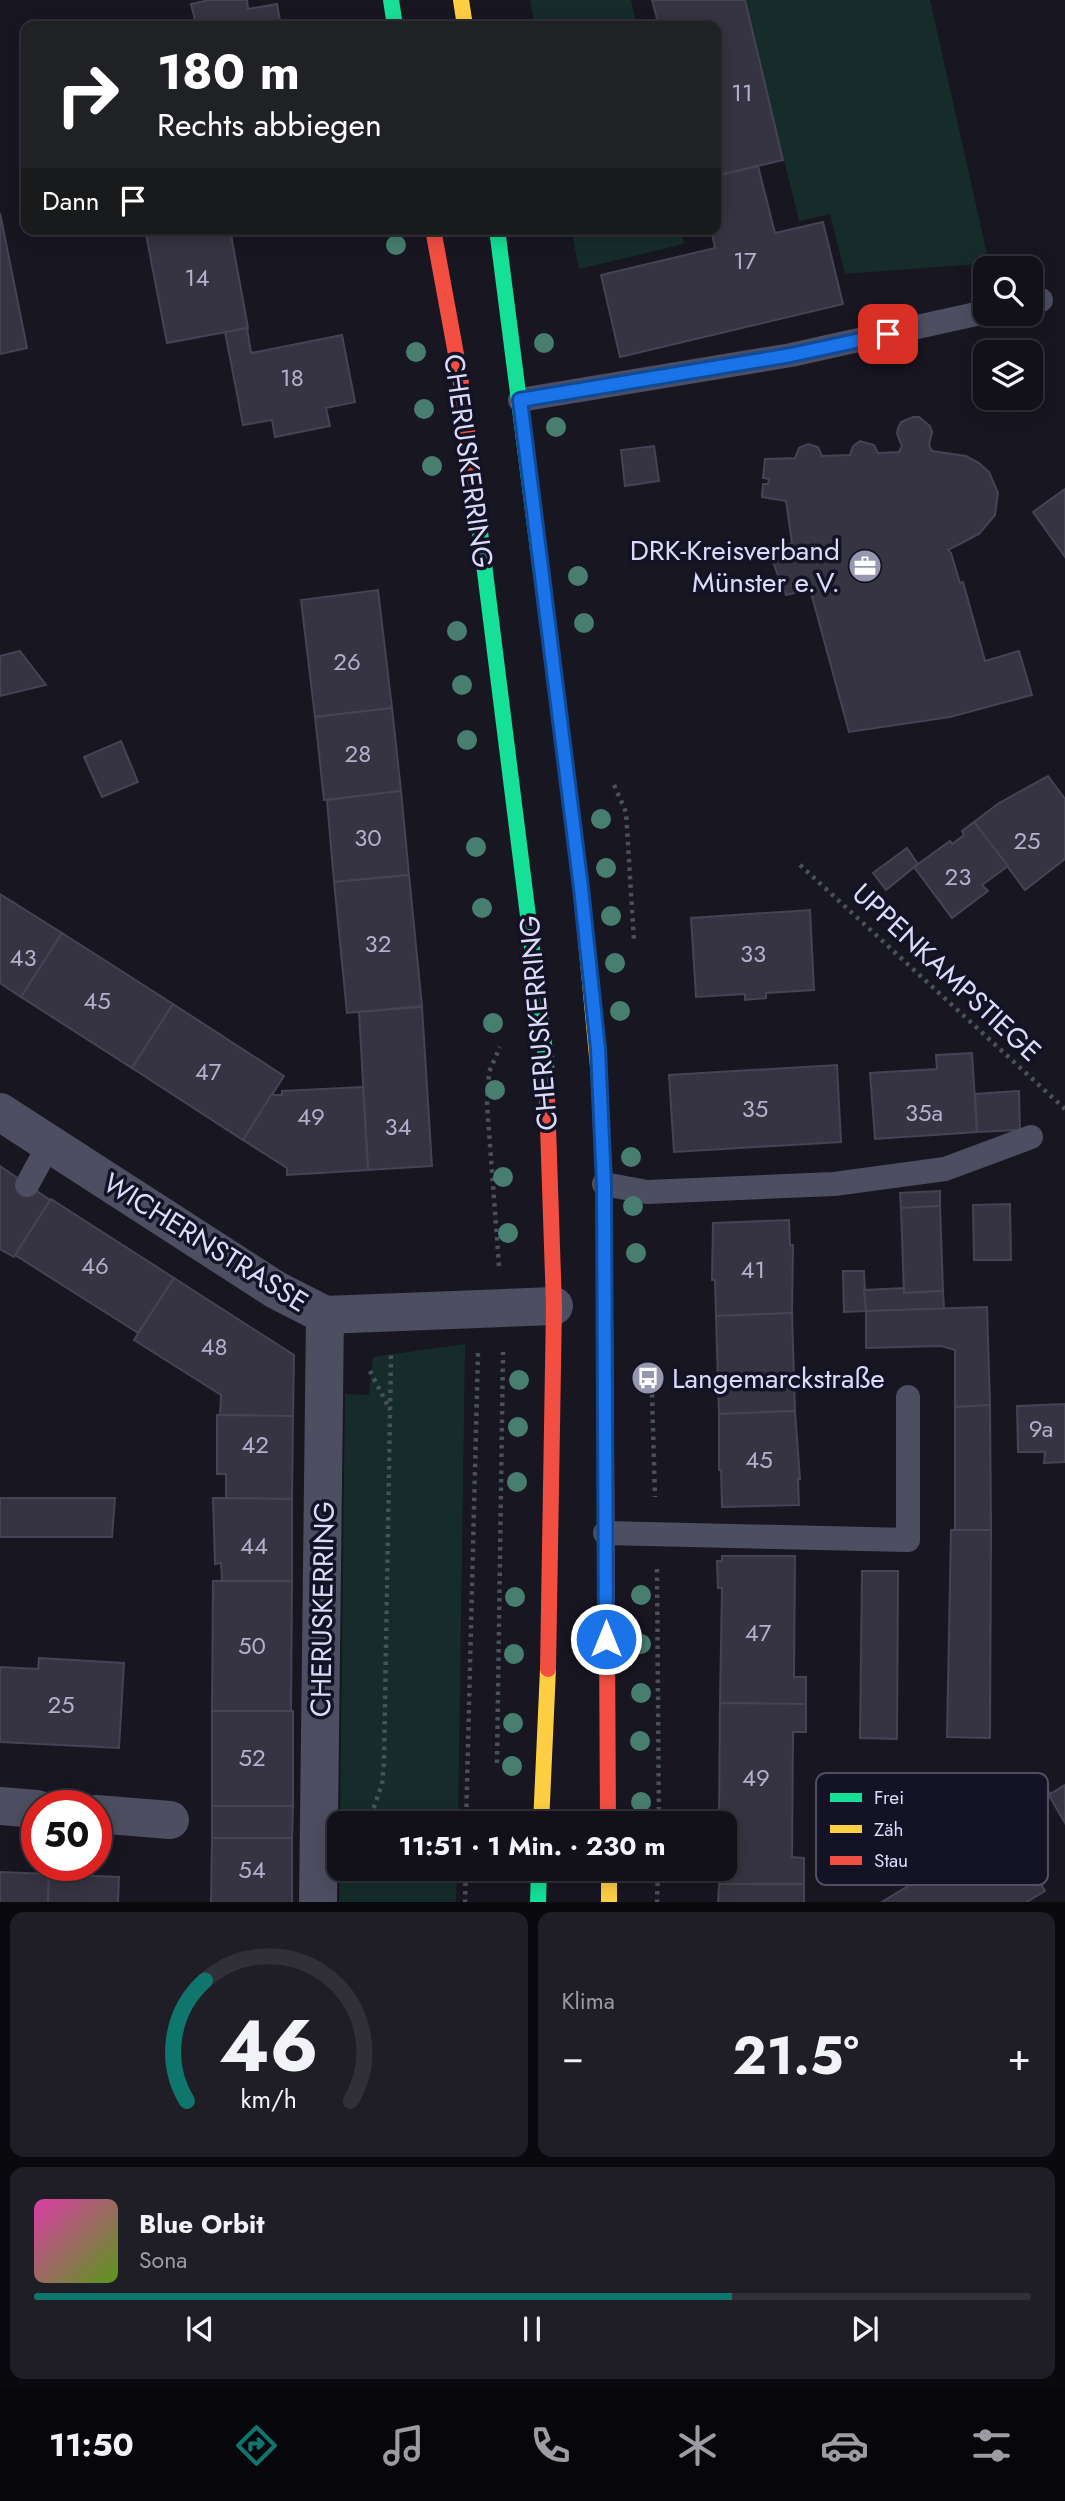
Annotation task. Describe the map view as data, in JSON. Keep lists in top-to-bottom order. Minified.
{"streets":{"main road":["CHERUSKERRING"],"street":["WICHERNSTRASSE"],"path":["UPPENKAMPSTIEGE"]},"crossings":[["CHERUSKERRING","WICHERNSTRASSE"]],"places":{"office":["DRK-Kreisverband Münster e.V."],"bus stop":["Langemarckstraße"]},"house_numbers":["11","17","14","18","26","28","30","25","23","32","33","43","45","47","35","35a","49","34","46","41","48","9a","42","45","44","47","50","25","52","49","54"],"legend":["Frei","Zäh","Stau"],"page":{"turn":["180 m","Rechts abbiegen"],"then":"Dann","limit":"50","trip":"11:51 · 1 Min. · 230 m","tile":"Klima","heat":["−","21.5°","+"],"song":["Blue Orbit","Sona"],"tabs":"11:50","gauge":["46","km/h"]}}
